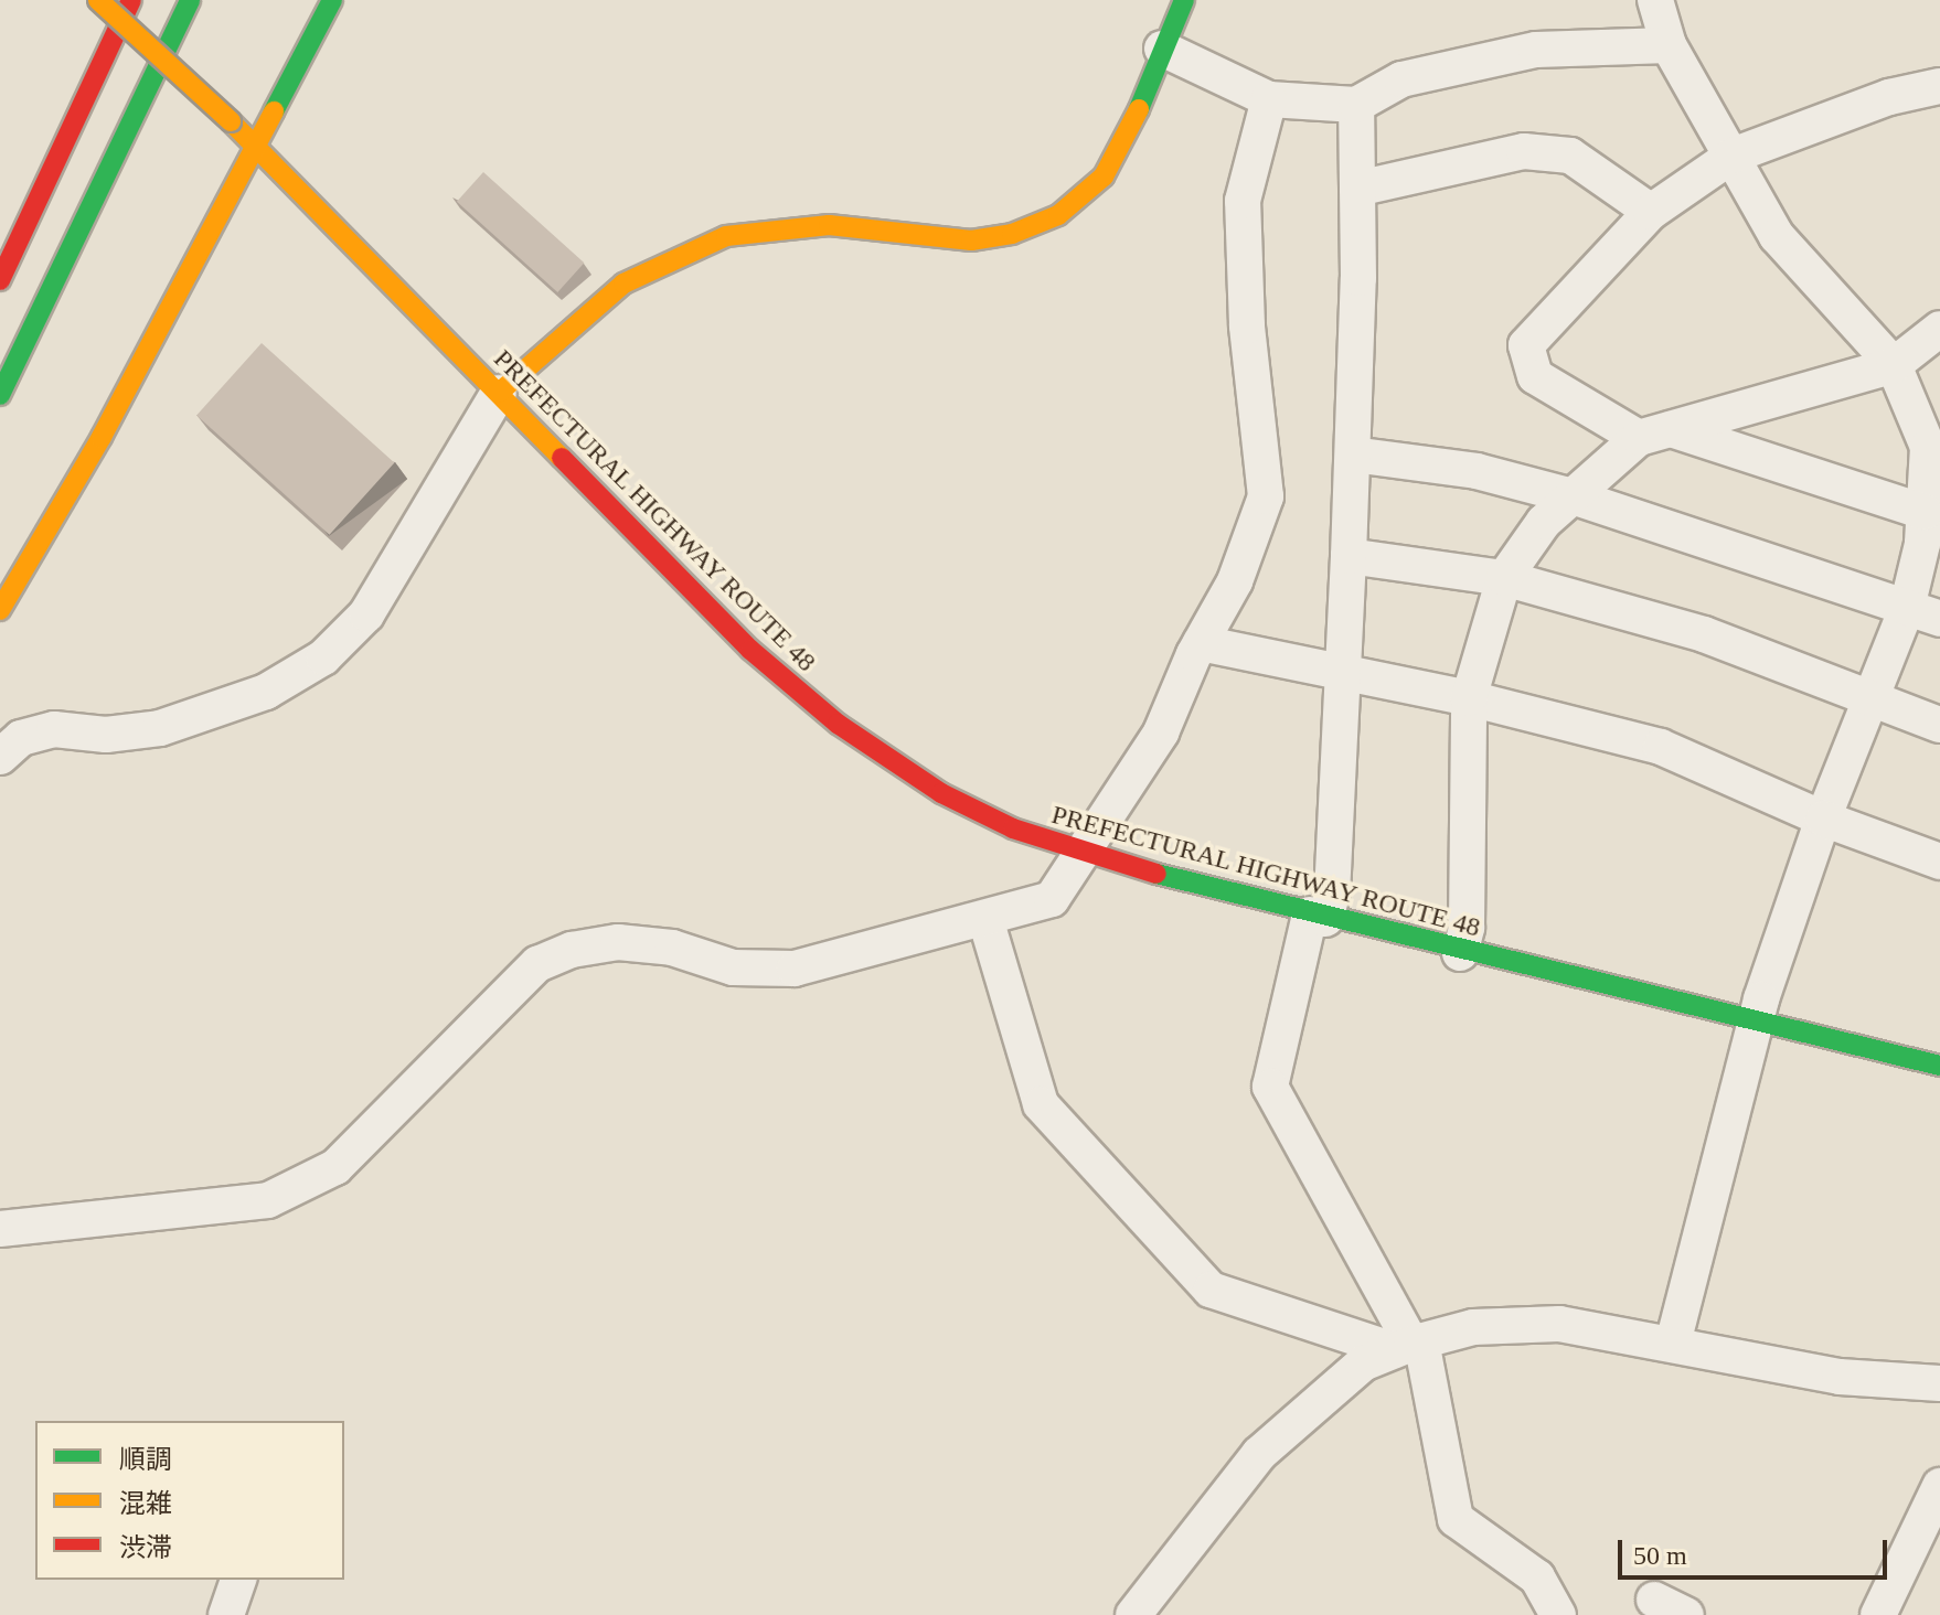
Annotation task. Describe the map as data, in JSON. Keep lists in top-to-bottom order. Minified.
{"streets":{"main road":["PREFECTURAL HIGHWAY ROUTE 48"]},"legend":["順調","混雑","渋滞"],"scale_bar":"50 m"}
